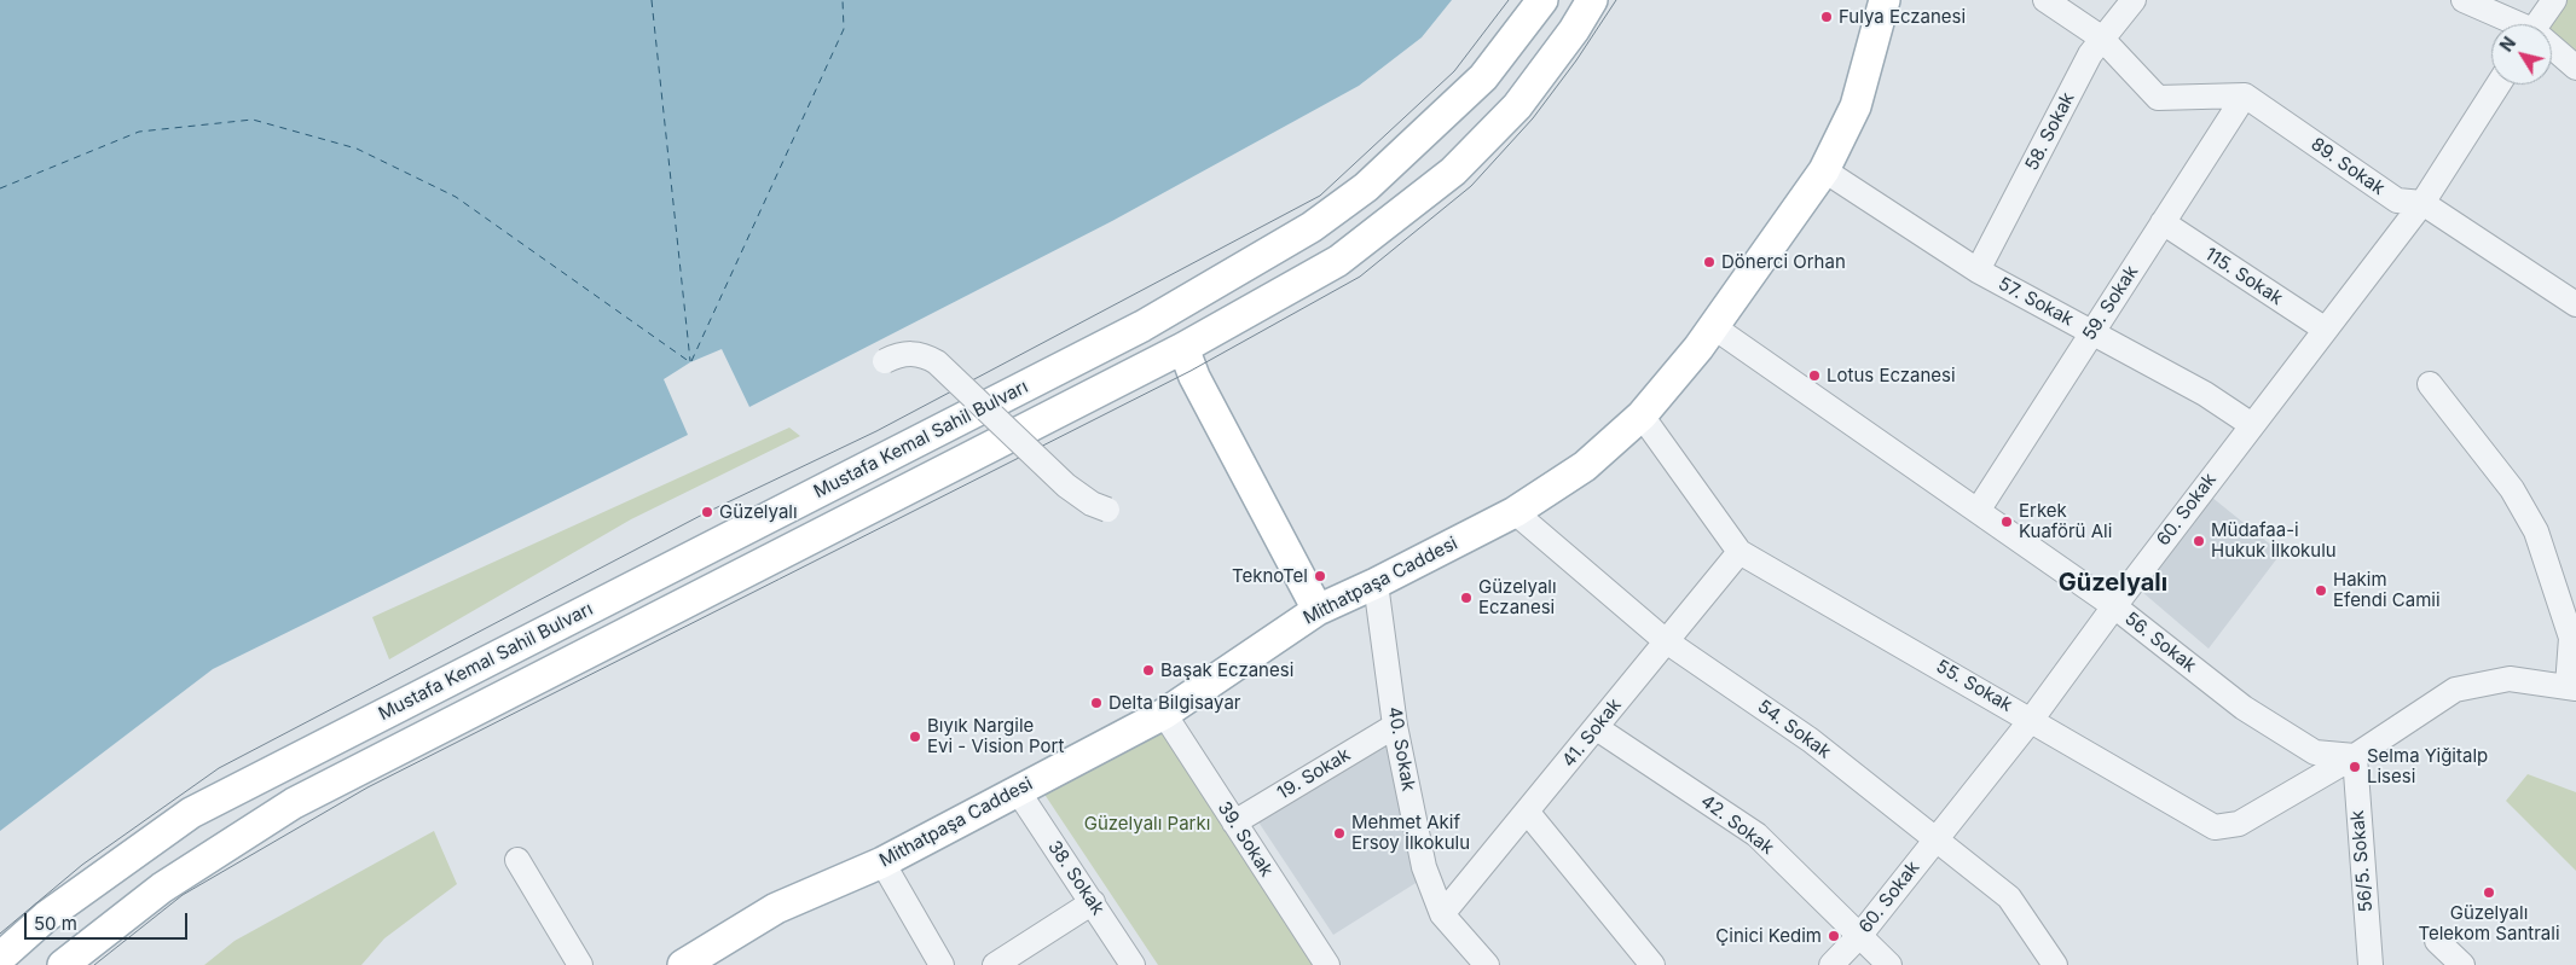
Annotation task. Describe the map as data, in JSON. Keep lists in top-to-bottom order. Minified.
{"streets":{"main road":["Mustafa Kemal Sahil Bulvarı","Mithatpaşa Caddesi"],"street":["58. Sokak","89. Sokak","115. Sokak","57. Sokak","59. Sokak","60. Sokak","56. Sokak","55. Sokak","54. Sokak","41. Sokak","40. Sokak","19. Sokak","42. Sokak","39. Sokak","56/5. Sokak","38. Sokak"]},"crossings":[["58. Sokak","57. Sokak"],["89. Sokak","59. Sokak"],["89. Sokak","60. Sokak"],["115. Sokak","59. Sokak"],["115. Sokak","60. Sokak"],["57. Sokak","59. Sokak"],["57. Sokak","60. Sokak"],["57. Sokak","Mithatpaşa Caddesi"],["59. Sokak","56. Sokak"],["60. Sokak","56. Sokak"],["60. Sokak","55. Sokak"],["60. Sokak","54. Sokak"],["60. Sokak","42. Sokak"],["Mithatpaşa Caddesi","56. Sokak"],["Mithatpaşa Caddesi","55. Sokak"],["Mithatpaşa Caddesi","54. Sokak"],["Mithatpaşa Caddesi","40. Sokak"],["Mithatpaşa Caddesi","39. Sokak"],["Mithatpaşa Caddesi","38. Sokak"],["56. Sokak","55. Sokak"],["56. Sokak","56/5. Sokak"],["55. Sokak","41. Sokak"],["55. Sokak","56/5. Sokak"],["54. Sokak","41. Sokak"],["41. Sokak","40. Sokak"],["41. Sokak","42. Sokak"],["40. Sokak","19. Sokak"],["19. Sokak","39. Sokak"]],"districts":["Güzelyalı"],"parks":["Güzelyalı Parkı"],"places":["Fulya Eczanesi","Dönerci Orhan","Lotus Eczanesi","Güzelyalı","Erkek Kuaförü Ali","Müdafaa-i Hukuk İlkokulu","TeknoTel","Hakim Efendi Camii","Güzelyalı Eczanesi","Başak Eczanesi","Delta Bilgisayar","Bıyık Nargile Evi - Vision Port","Selma Yiğitalp Lisesi","Mehmet Akif Ersoy İlkokulu","Güzelyalı Telekom Santrali","Çinici Kedim"],"scale_bar":"50 m","north":"top left"}
